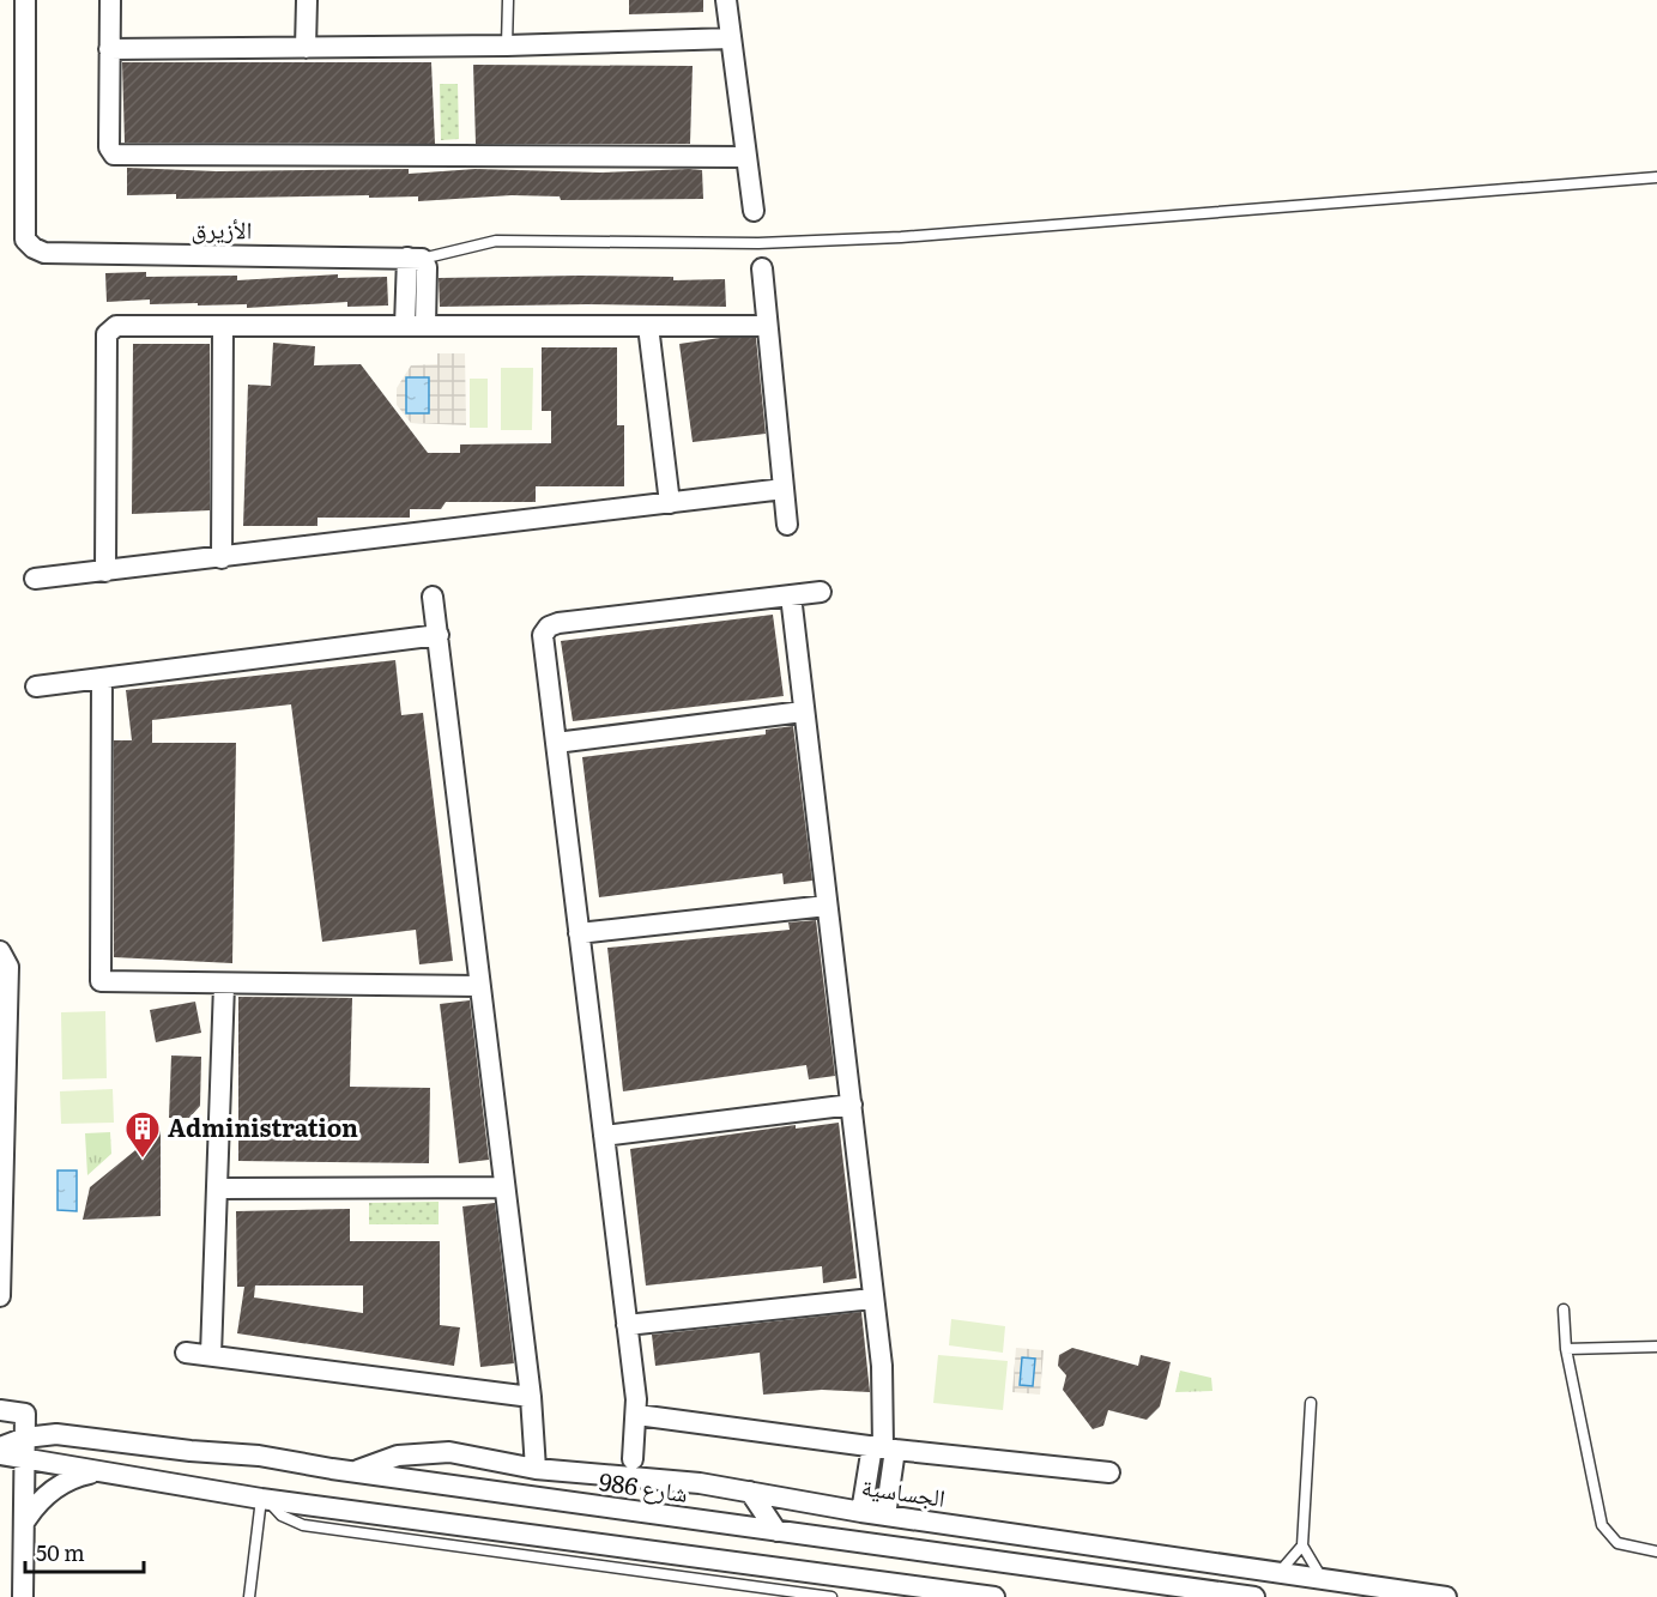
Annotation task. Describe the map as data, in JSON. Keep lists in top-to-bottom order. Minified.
{"streets":{"street":["الأزيرق","شارع 986","الجساسية"]},"crossings":[["شارع 986","الجساسية"]],"places":{"building":["Administration"]},"scale_bar":"50 m"}
